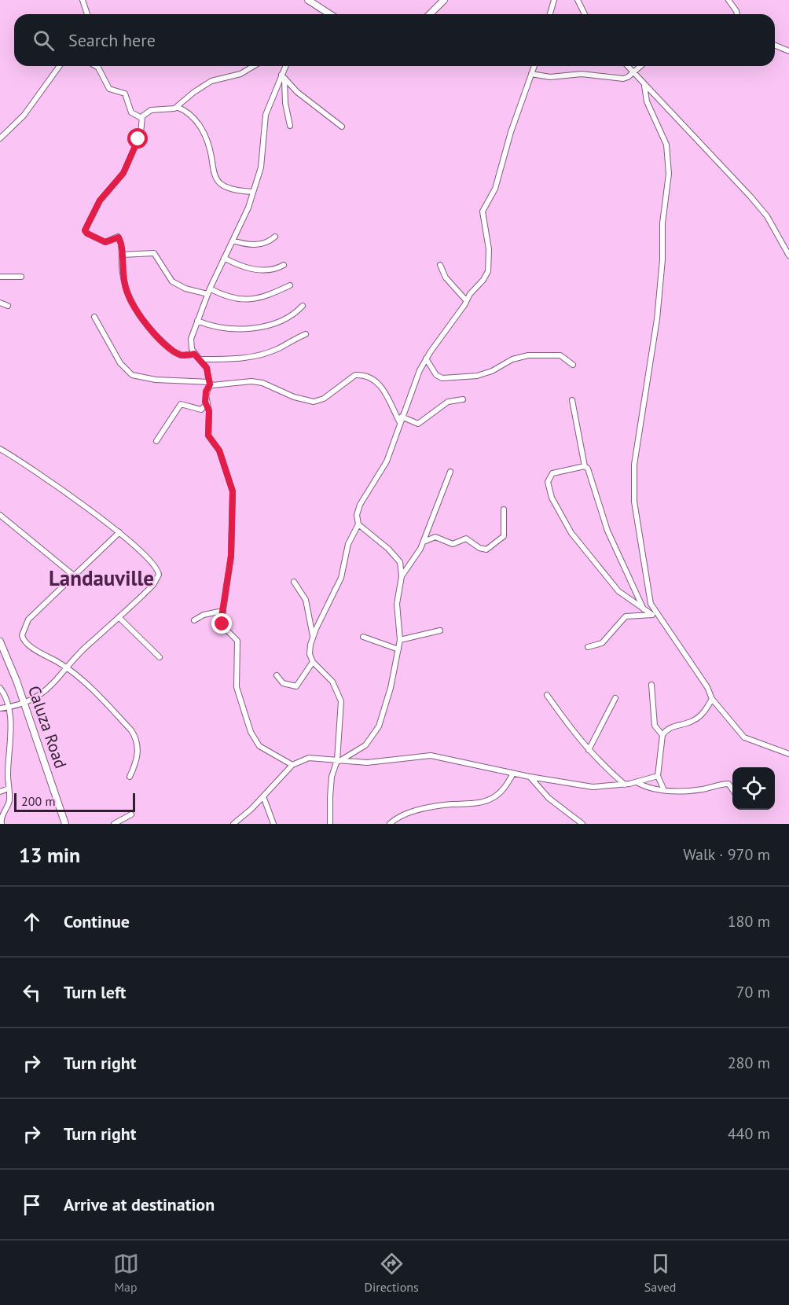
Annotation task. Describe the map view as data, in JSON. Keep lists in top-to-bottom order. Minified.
{"streets":{"street":["Caluza Road"]},"districts":["Landauville"],"scale_bar":"200 m","page":{"search":"Search here","scale":"200 m","heading":["13 min","Walk · 970 m"],"list":[["Continue","180 m"],["Turn left","70 m"],["Turn right","280 m"],["Turn right","440 m"],"Arrive at destination"],"nav":["Map","Directions","Saved"]}}
